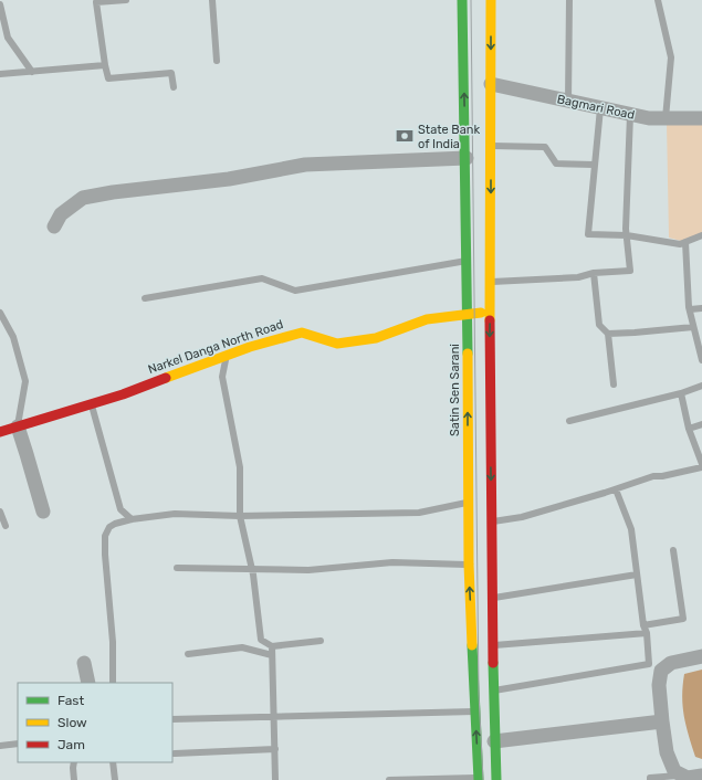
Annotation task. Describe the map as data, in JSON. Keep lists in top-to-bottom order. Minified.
{"streets":{"main road":["Narkel Danga North Road","Satin Sen Sarani"],"street":["Bagmari Road"]},"crossings":[["Narkel Danga North Road","Satin Sen Sarani"]],"places":{"bank":["State Bank of India"]},"legend":["Fast","Slow","Jam"]}
